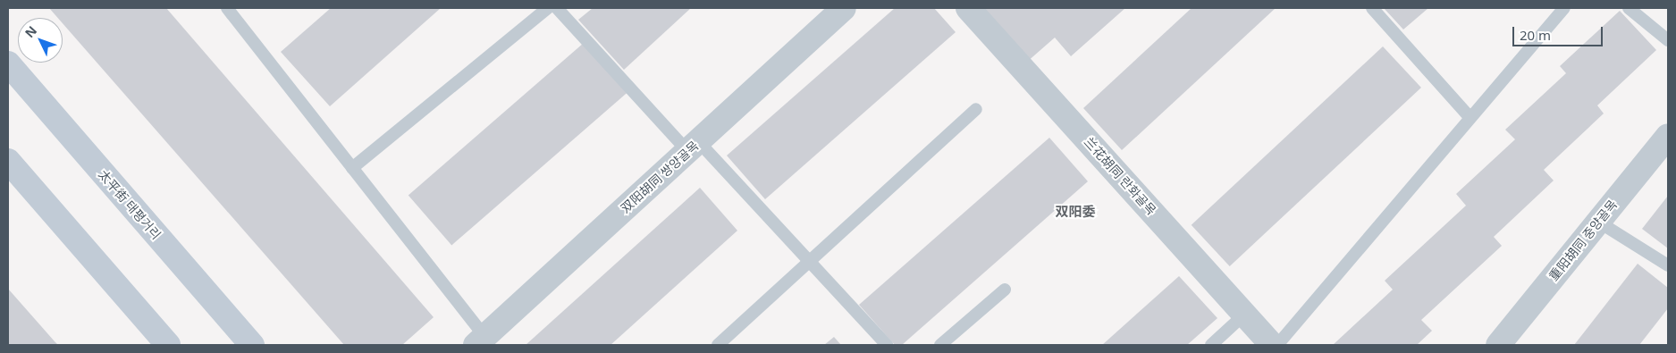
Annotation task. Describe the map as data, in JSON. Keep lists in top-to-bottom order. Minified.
{"streets":{"main road":["太平街 태평거리"],"street":["兰花胡同 란화골목","双阳胡同 쌍양골목","重阳胡同 중양골목"]},"districts":["双阳委"],"scale_bar":"20 m","north":"top left"}
